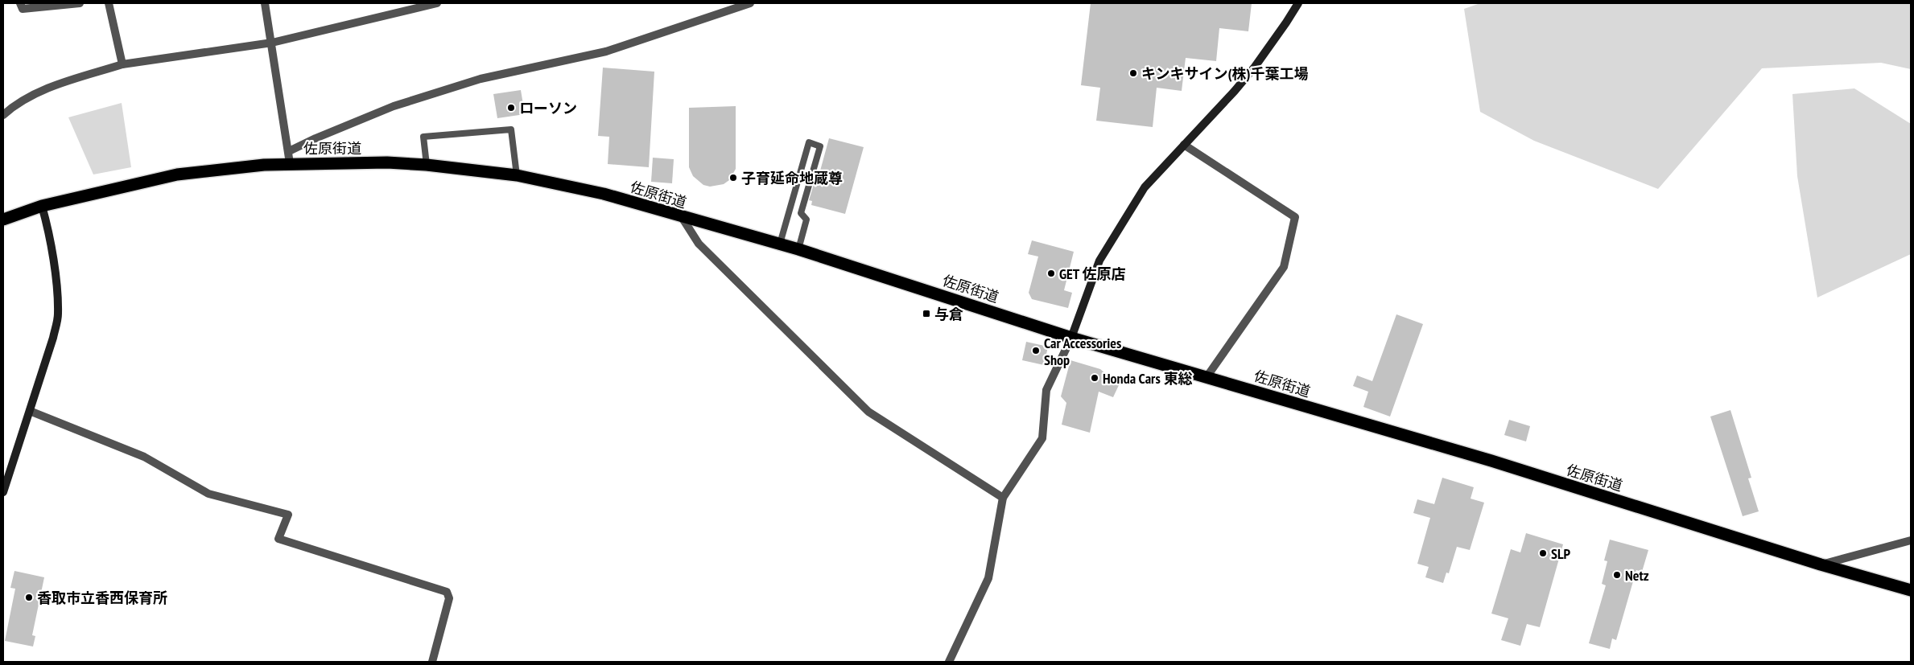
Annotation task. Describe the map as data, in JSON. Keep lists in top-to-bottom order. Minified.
{"streets":{"highway":["佐原街道"]},"places":{"other":["キンキサイン(株)千葉工場","ローソン","子育延命地蔵尊","GET 佐原店","Car Accessories Shop","Honda Cars 東総","SLP","Netz","香取市立香西保育所"],"transit":["与倉"]}}
